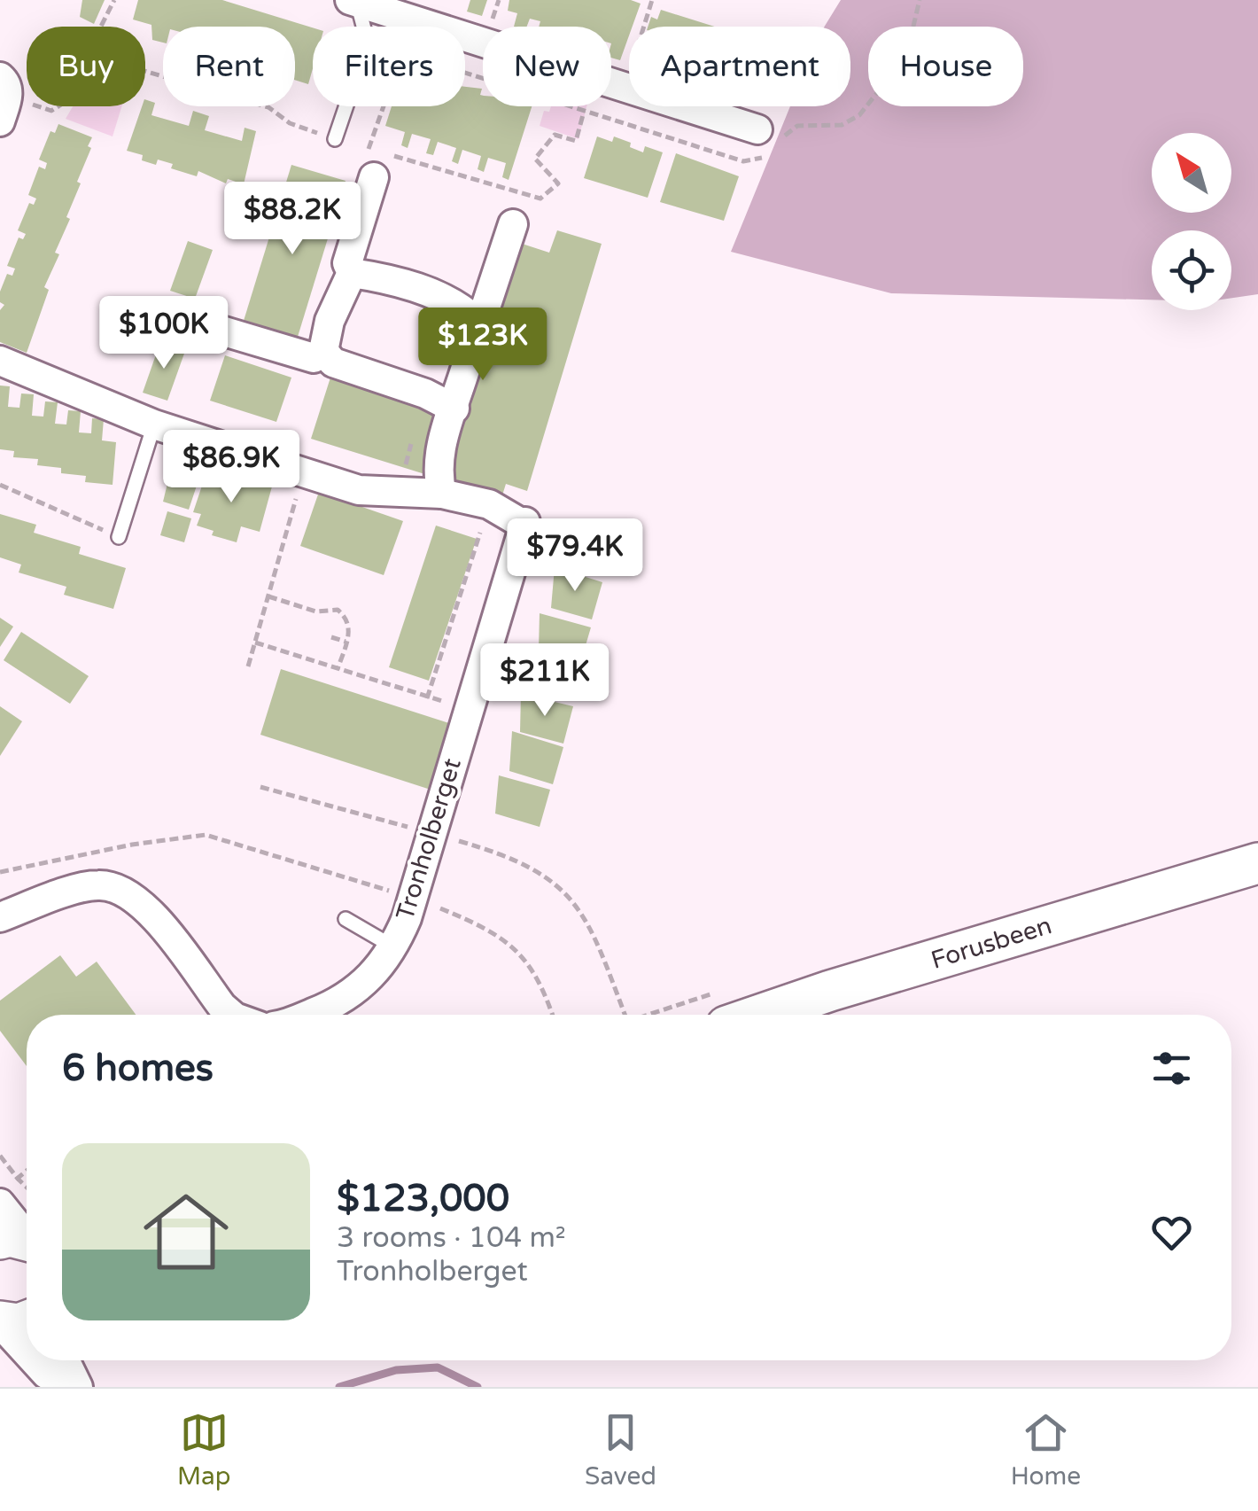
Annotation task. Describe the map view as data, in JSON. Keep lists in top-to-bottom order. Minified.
{"streets":{"main road":["Forusbeen"],"street":["Tronholberget"]},"north":"top left","page":{"chip":["Buy","Rent","Filters","New","Apartment","House"],"price":["$88.2K","$100K","$123K","$86.9K","$79.4K","$211K"],"heading":"6 homes","list":[{"name":"$123,000","note":"3 rooms · 104 m² · Tronholberget"}],"tabs":["Map","Saved","Home"]}}
